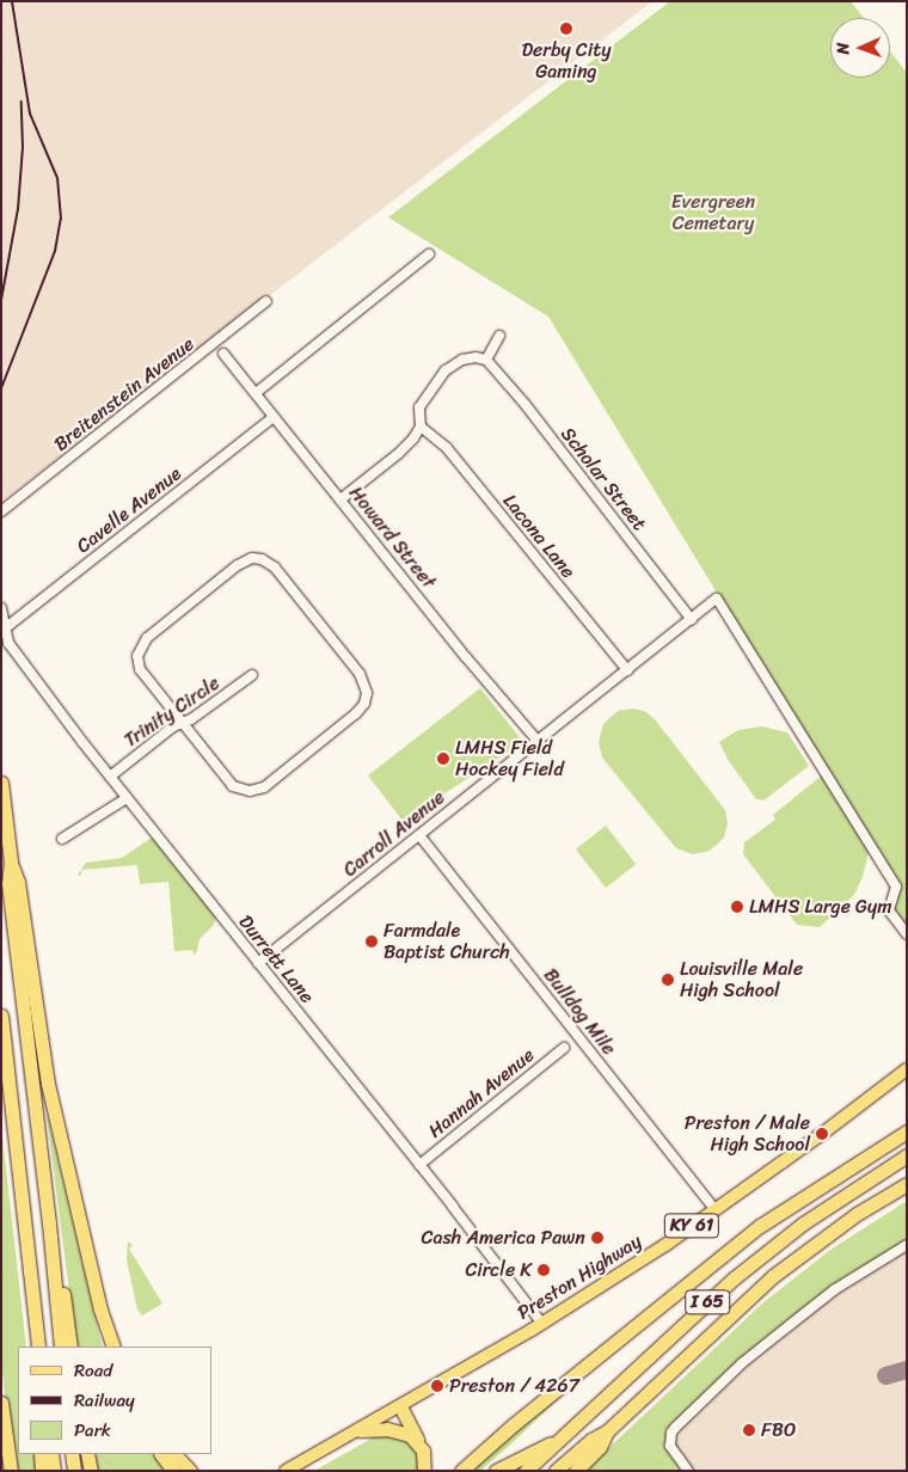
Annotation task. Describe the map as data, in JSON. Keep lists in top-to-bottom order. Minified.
{"streets":{"highway":["I 65"],"main road":["KY 61","Preston Highway"],"street":["Breitenstein Avenue","Scholar Street","Cavelle Avenue","Lacona Lane","Howard Street","Trinity Circle","Carroll Avenue","Durrett Lane","Bulldog Mile","Hannah Avenue"]},"crossings":[["Scholar Street","Carroll Avenue"],["Cavelle Avenue","Howard Street"],["Cavelle Avenue","Durrett Lane"],["Lacona Lane","Carroll Avenue"],["Howard Street","Carroll Avenue"],["Trinity Circle","Durrett Lane"],["Carroll Avenue","Durrett Lane"],["Carroll Avenue","Bulldog Mile"],["Durrett Lane","Hannah Avenue"],["Durrett Lane","Preston Highway"],["Bulldog Mile","Preston Highway"]],"parks":["Evergreen Cemetary"],"places":["Derby City Gaming","LMHS Field Hockey Field","LMHS Large Gym","Farmdale Baptist Church","Louisville Male High School","Preston / Male High School","Cash America Pawn","Circle K","Preston / 4267","FBO"],"legend":["Road","Railway","Park"],"north":"left"}
